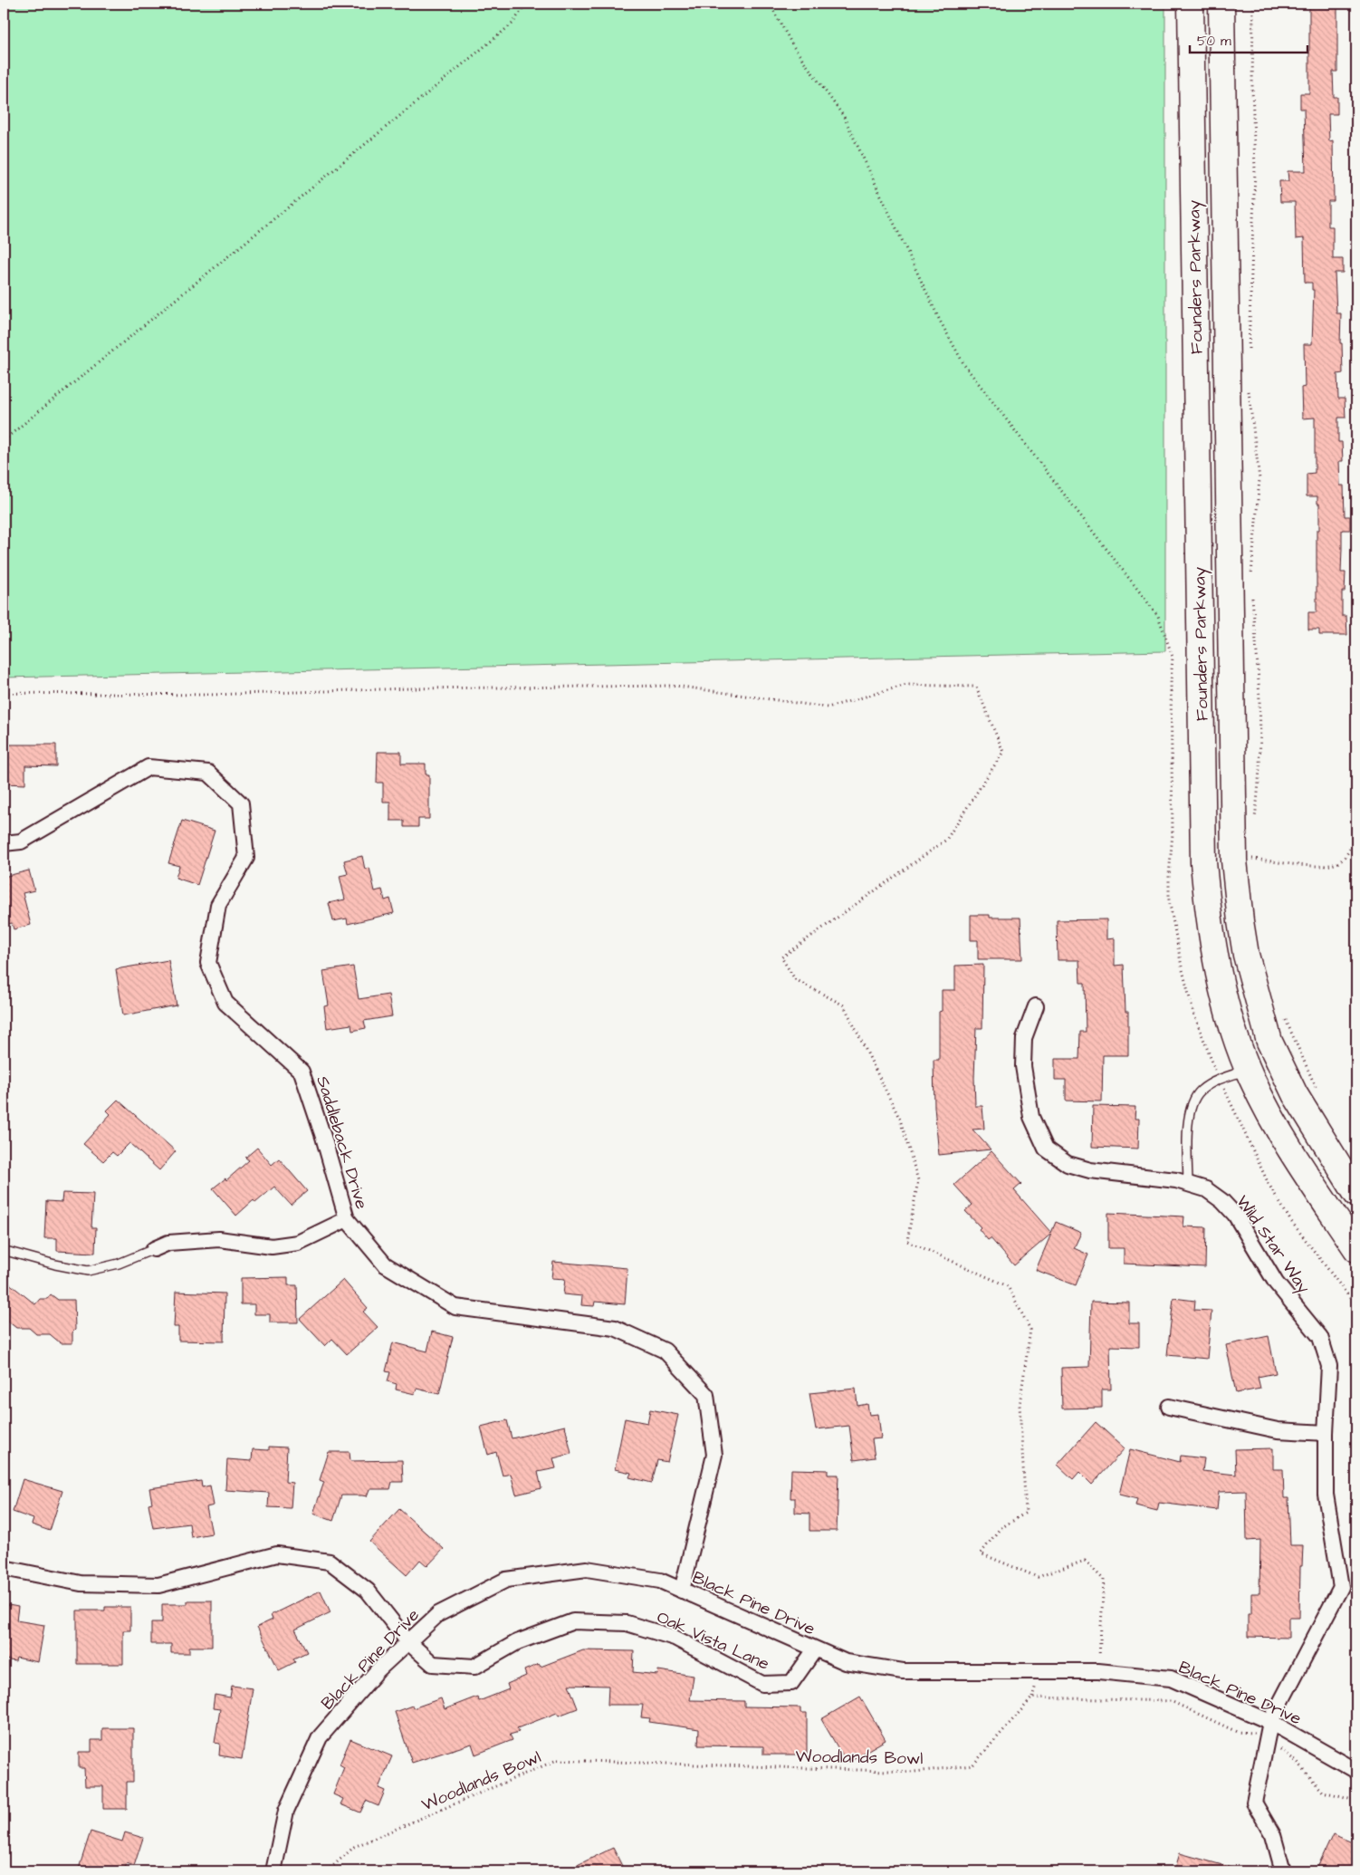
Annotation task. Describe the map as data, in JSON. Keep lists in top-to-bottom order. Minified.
{"streets":{"highway":["Founders Parkway"],"street":["Saddleback Drive","Wild Star Way","Black Pine Drive","Oak Vista Lane"],"path":["Woodlands Bowl"]},"crossings":[["Saddleback Drive","Black Pine Drive"],["Wild Star Way","Black Pine Drive"],["Wild Star Way","Woodlands Bowl"],["Black Pine Drive","Oak Vista Lane"]],"scale_bar":"50 m"}
